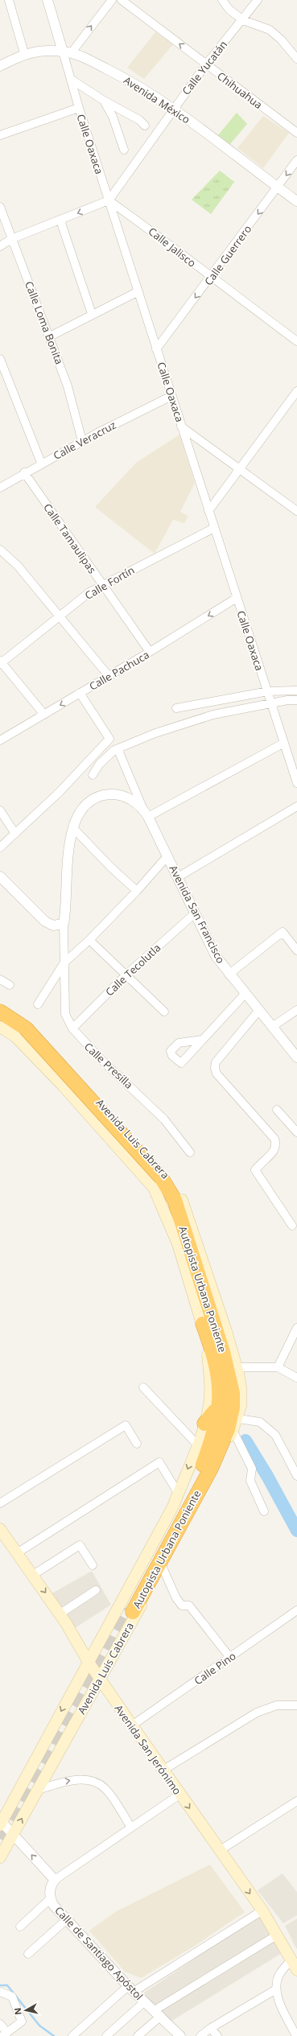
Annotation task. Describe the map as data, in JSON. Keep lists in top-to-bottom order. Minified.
{"streets":{"highway":["Autopista Urbana Poniente"],"main road":["Avenida Luis Cabrera","Avenida San Jerónimo"],"street":["Calle Yucatán","Chihuahua","Avenida México","Calle Oaxaca","Calle Jalisco","Calle Guerrero","Calle Loma Bonita","Calle Veracruz","Calle Tamaulipas","Calle Fortín","Calle Pachuca","Avenida San Francisco","Calle Tecolutla","Calle Presilla","Calle Pino","Calle de Santiago Apóstol"]},"crossings":[["Calle Yucatán","Chihuahua"],["Calle Yucatán","Avenida México"],["Calle Yucatán","Calle Oaxaca"],["Calle Yucatán","Calle Jalisco"],["Avenida México","Calle Oaxaca"],["Avenida México","Calle Guerrero"],["Calle Oaxaca","Calle Jalisco"],["Calle Oaxaca","Calle Guerrero"],["Calle Oaxaca","Calle Veracruz"],["Calle Oaxaca","Calle Fortín"],["Calle Oaxaca","Calle Pachuca"],["Calle Jalisco","Calle Guerrero"],["Calle Loma Bonita","Calle Veracruz"],["Calle Veracruz","Calle Tamaulipas"],["Calle Tamaulipas","Calle Fortín"],["Calle Tamaulipas","Calle Pachuca"],["Avenida San Francisco","Calle Tecolutla"],["Avenida San Francisco","Calle Presilla"],["Calle Tecolutla","Calle Presilla"],["Avenida Luis Cabrera","Autopista Urbana Poniente"],["Avenida Luis Cabrera","Avenida San Jerónimo"],["Calle Pino","Avenida San Jerónimo"]],"one_way":["Chihuahua","Calle Guerrero","Avenida San Jerónimo"],"north":"left"}
